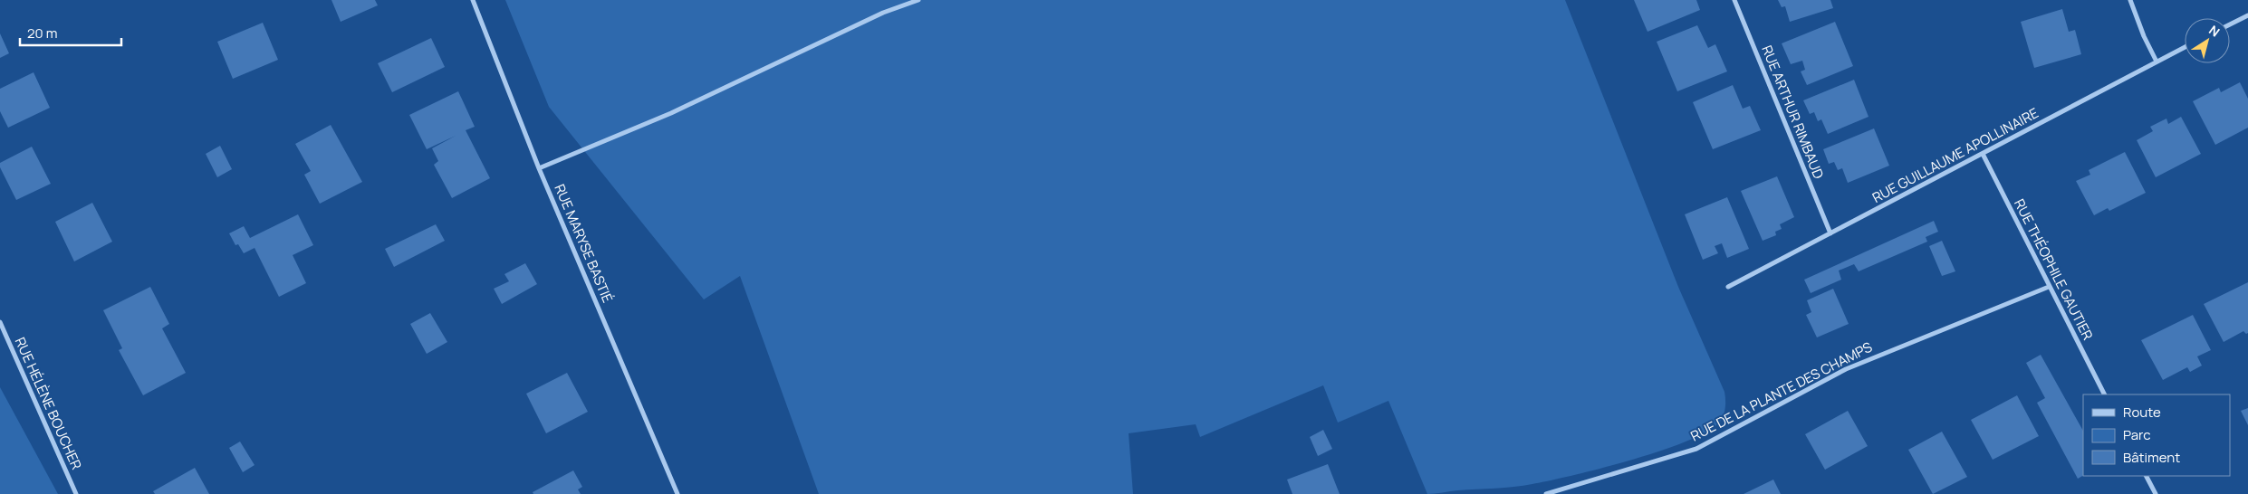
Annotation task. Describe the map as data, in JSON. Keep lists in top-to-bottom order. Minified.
{"streets":{"street":["RUE ARTHUR RIMBAUD","RUE GUILLAUME APOLLINAIRE","RUE MARYSE BASTIÉ","RUE THÉOPHILE GAUTIER","RUE DE LA PLANTE DES CHAMPS","RUE HÉLÈNE BOUCHER"]},"crossings":[["RUE ARTHUR RIMBAUD","RUE GUILLAUME APOLLINAIRE"],["RUE GUILLAUME APOLLINAIRE","RUE THÉOPHILE GAUTIER"],["RUE THÉOPHILE GAUTIER","RUE DE LA PLANTE DES CHAMPS"]],"legend":["Route","Parc","Bâtiment"],"scale_bar":"20 m","north":"top right"}
